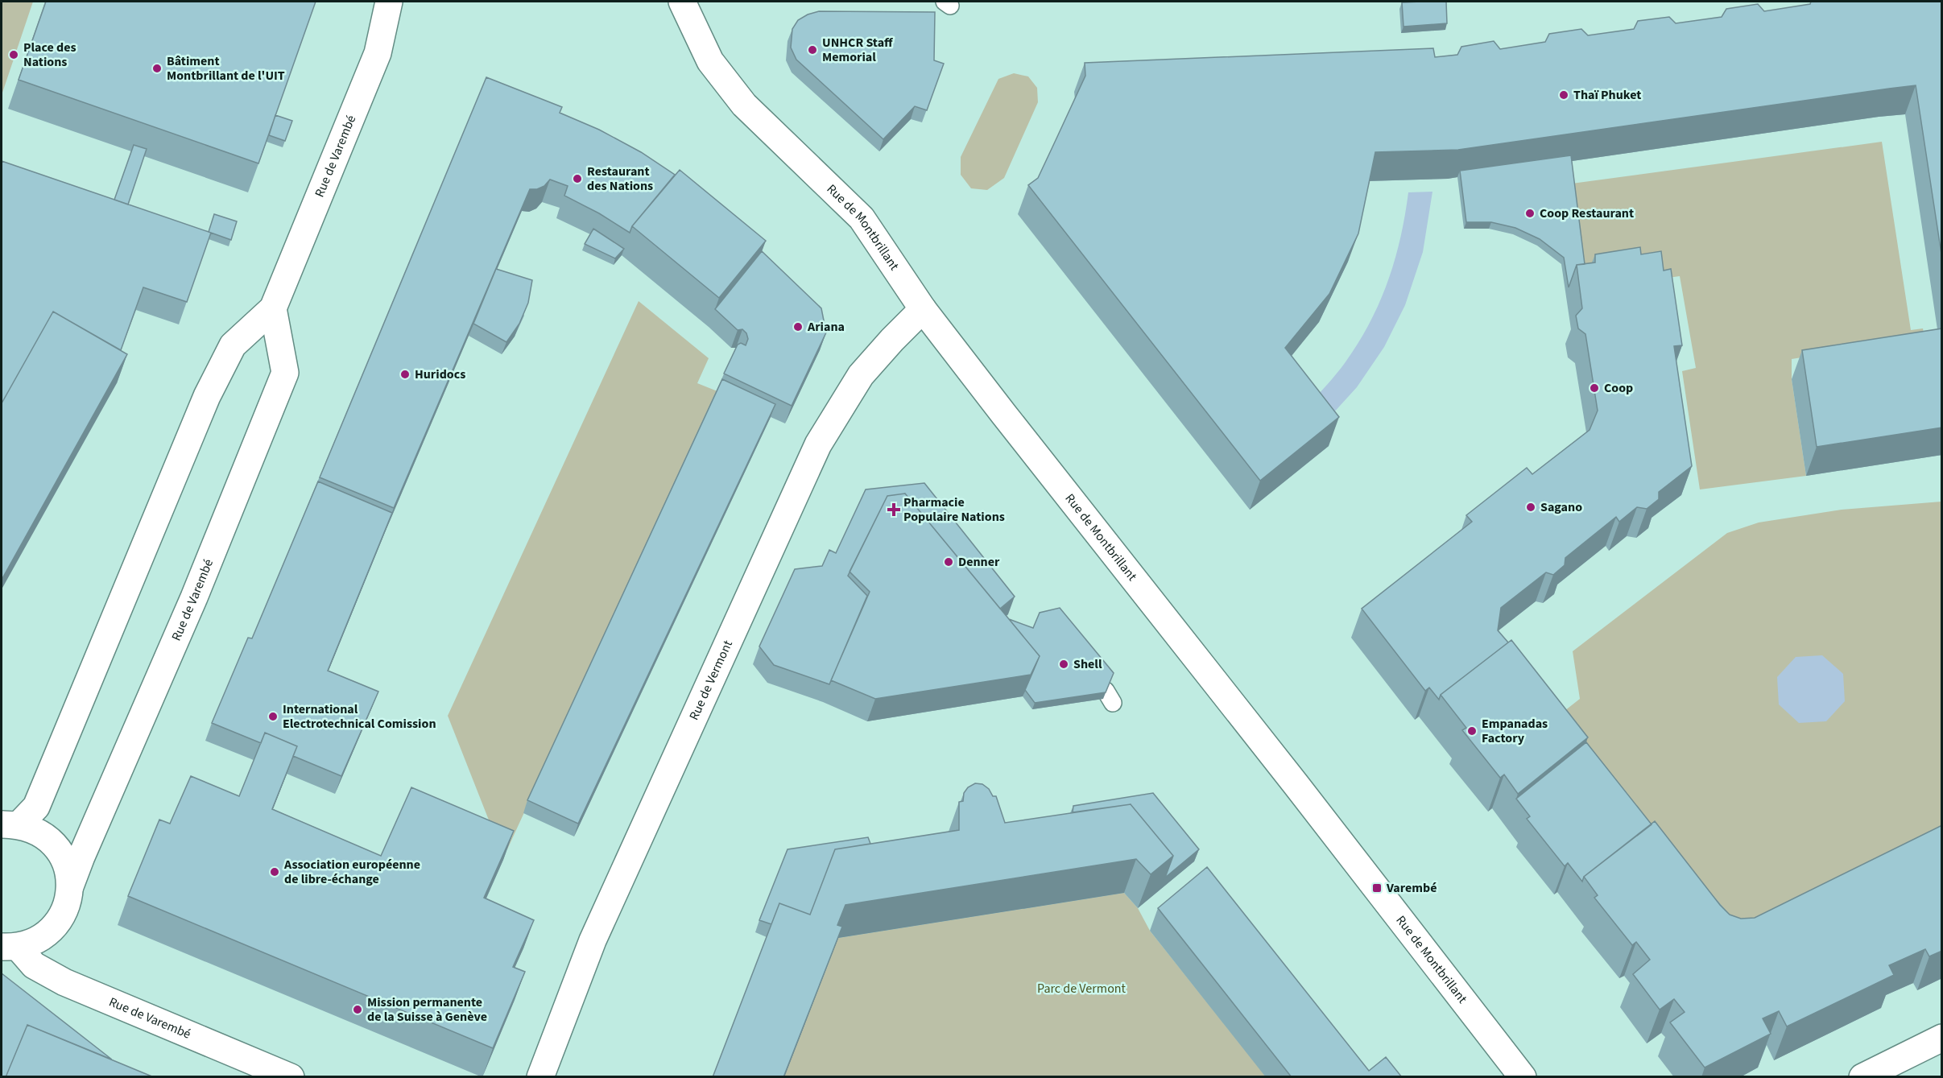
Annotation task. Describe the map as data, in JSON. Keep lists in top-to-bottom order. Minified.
{"streets":{"street":["Rue de Varembé","Rue de Montbrillant","Rue de Vermont"]},"crossings":[["Rue de Montbrillant","Rue de Vermont"]],"parks":["Parc de Vermont"],"places":{"other":["UNHCR Staff Memorial","Place des Nations","Bâtiment Montbrillant de l'UIT","Thaï Phuket","Restaurant des Nations","Coop Restaurant","Ariana","Huridocs","Coop","Sagano","Denner","Shell","International Electrotechnical Comission","Empanadas Factory","Association européenne de libre-échange","Mission permanente de la Suisse à Genève"],"health":["Pharmacie Populaire Nations"],"transit":["Varembé"]}}
